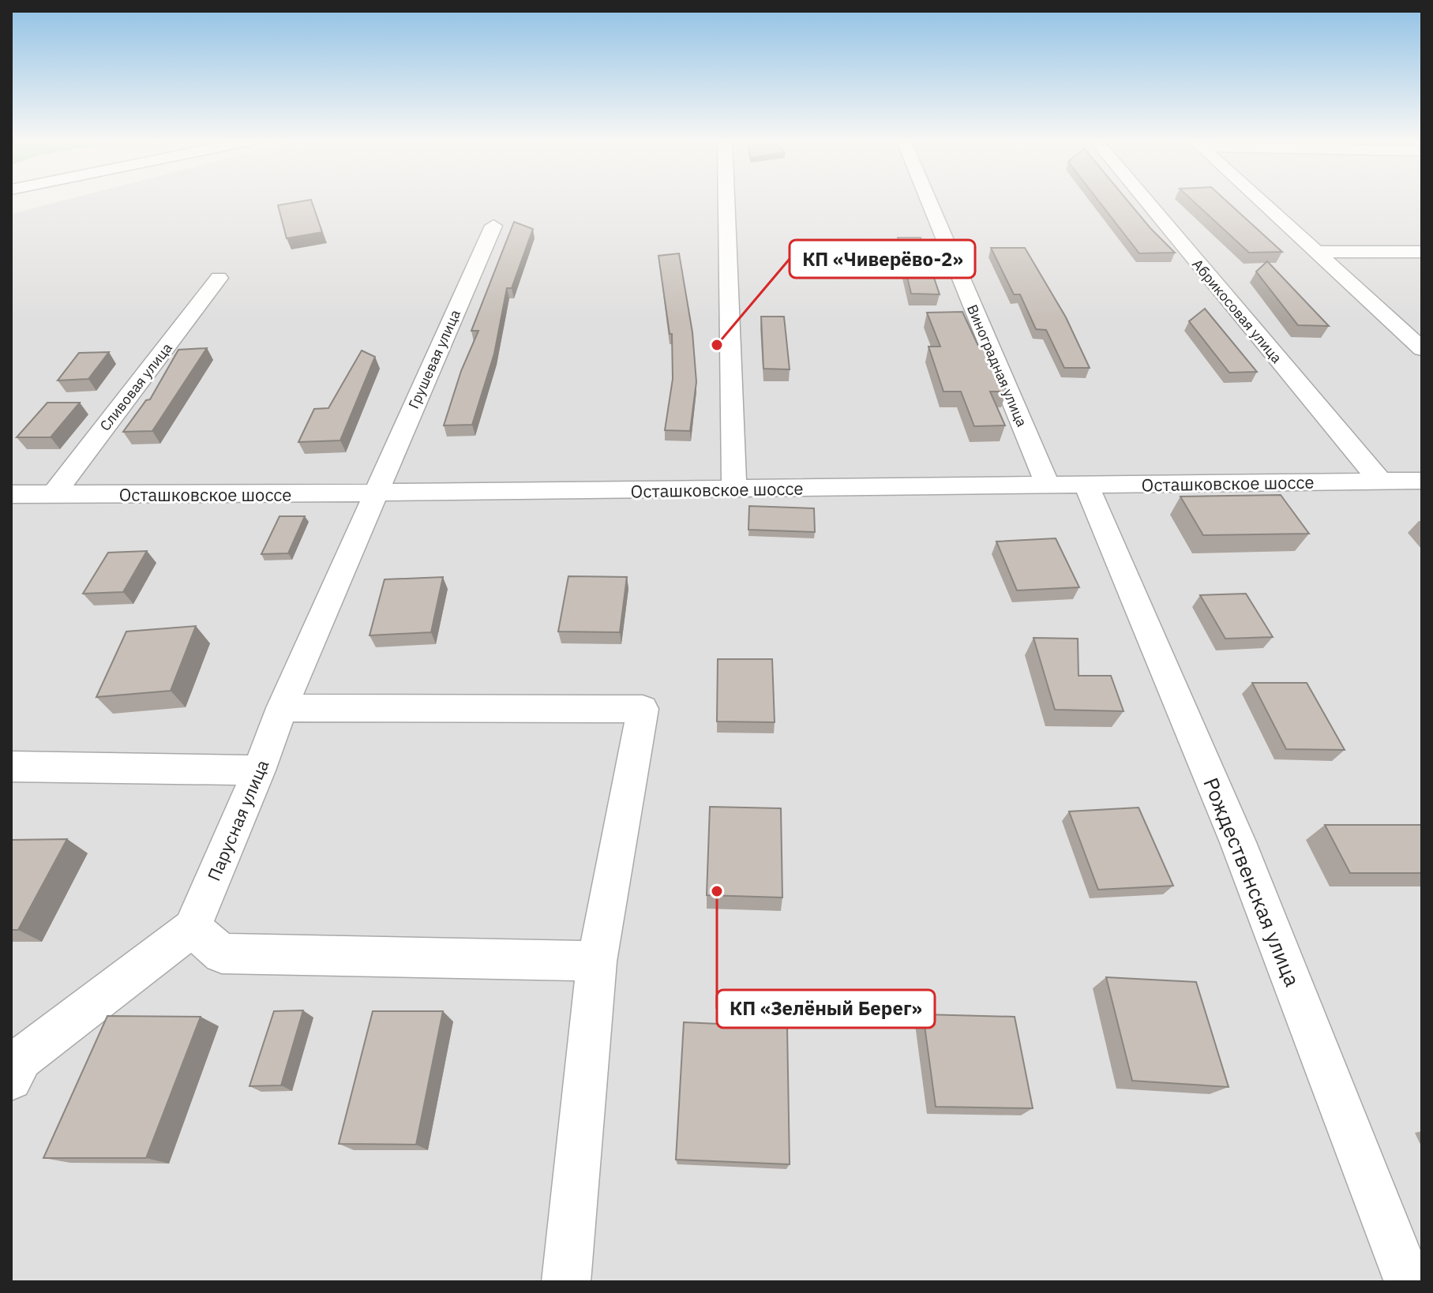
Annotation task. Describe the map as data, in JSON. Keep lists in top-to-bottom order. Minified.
{"streets":{"street":["Абрикосовая улица","Грушевая улица","Виноградная улица","Сливовая улица","Осташковское шоссе","Парусная улица","Рождественская улица"]},"crossings":[["Абрикосовая улица","Осташковское шоссе"],["Грушевая улица","Осташковское шоссе"],["Грушевая улица","Парусная улица"],["Виноградная улица","Осташковское шоссе"],["Сливовая улица","Осташковское шоссе"],["Осташковское шоссе","Парусная улица"],["Осташковское шоссе","Рождественская улица"]],"places":["КП «Чивeрёво-2»","КП «Зелёный Берег»"]}
